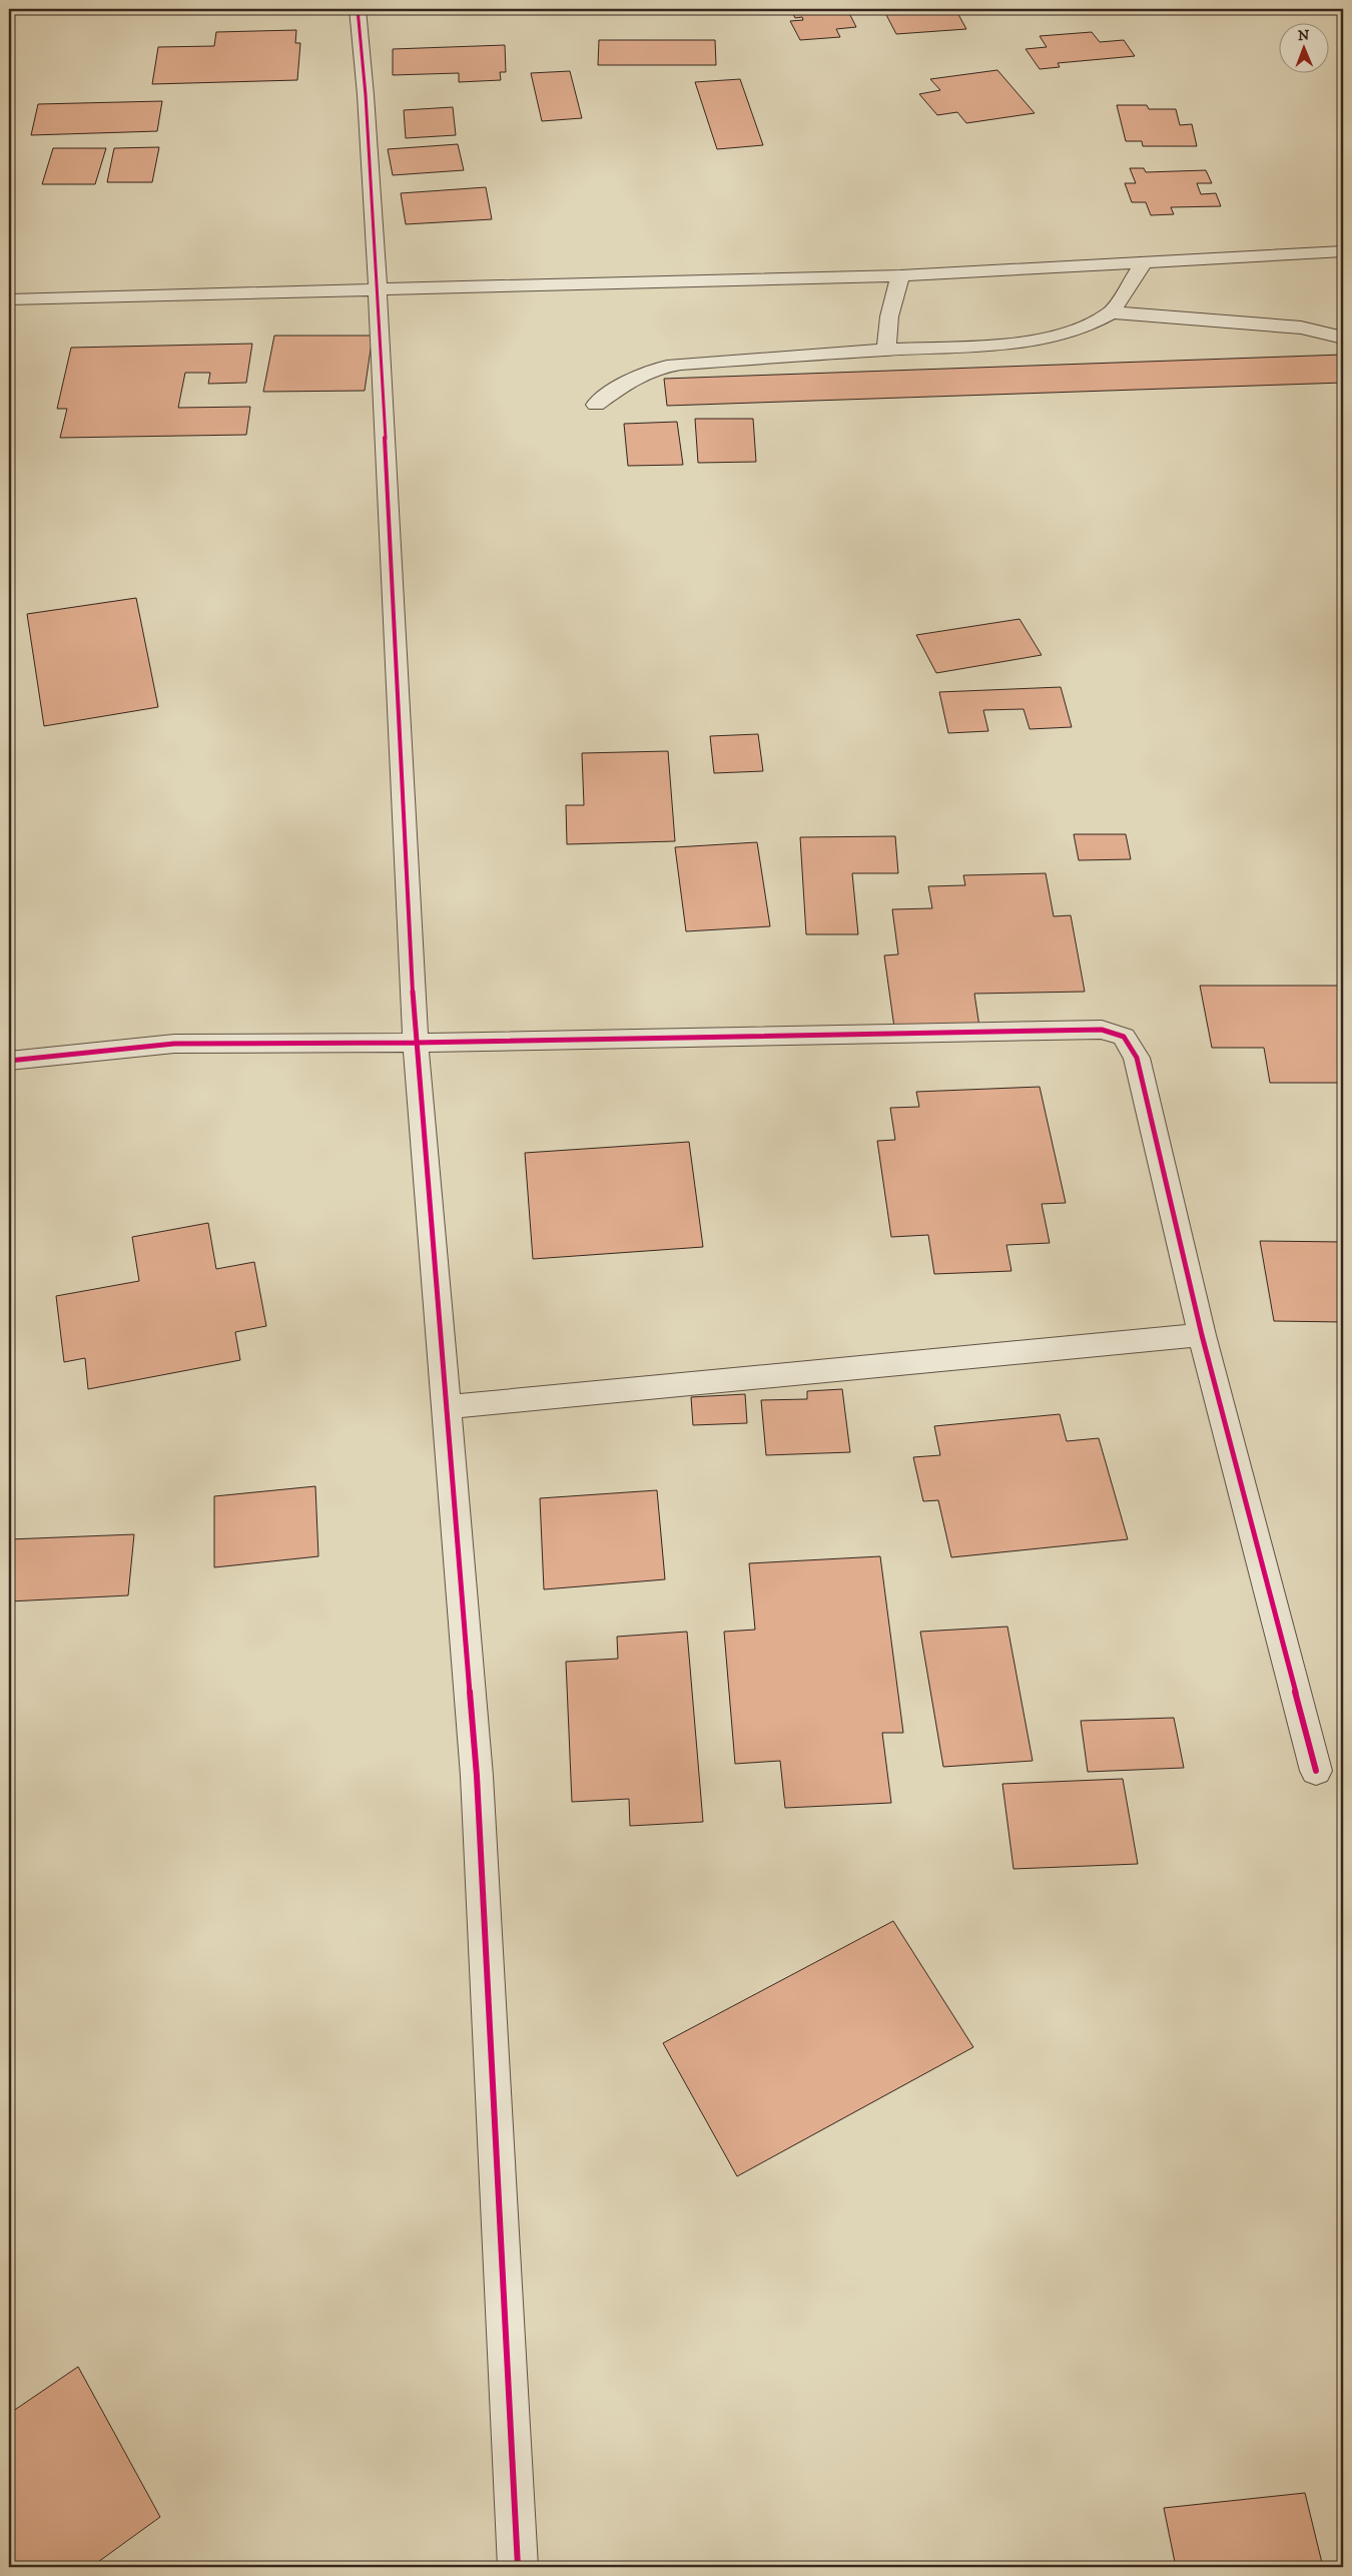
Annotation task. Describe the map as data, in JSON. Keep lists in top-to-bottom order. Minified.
{"north":"top"}
